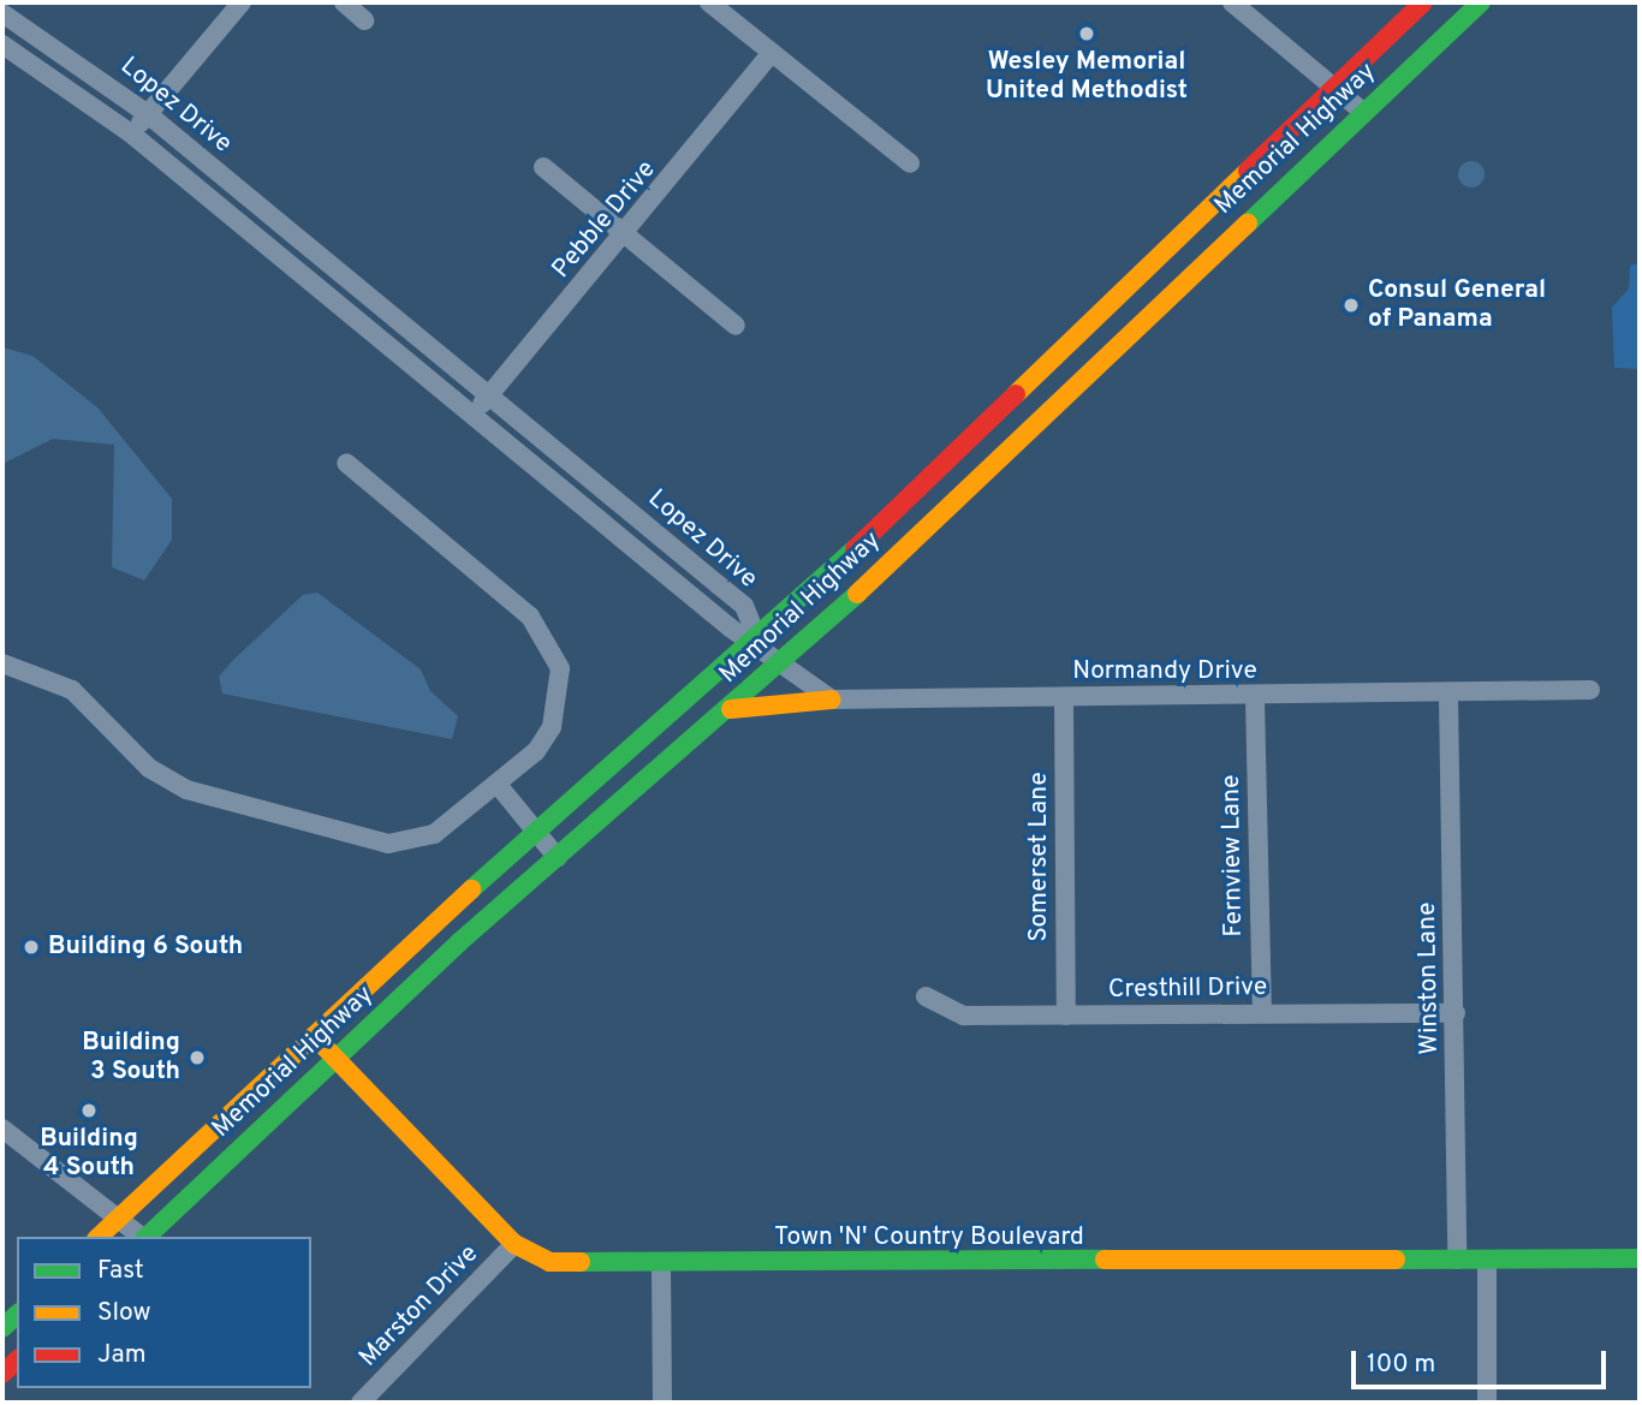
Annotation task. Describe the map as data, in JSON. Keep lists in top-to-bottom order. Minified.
{"streets":{"main road":["Memorial Highway","Town 'N' Country Boulevard"],"street":["Lopez Drive","Pebble Drive","Normandy Drive","Fernview Lane","Somerset Lane","Winston Lane","Cresthill Drive","Marston Drive"]},"crossings":[["Lopez Drive","Memorial Highway"],["Lopez Drive","Pebble Drive"],["Memorial Highway","Town 'N' Country Boulevard"],["Normandy Drive","Fernview Lane"],["Normandy Drive","Somerset Lane"],["Normandy Drive","Winston Lane"],["Fernview Lane","Cresthill Drive"],["Somerset Lane","Cresthill Drive"],["Winston Lane","Cresthill Drive"],["Winston Lane","Town 'N' Country Boulevard"],["Town 'N' Country Boulevard","Marston Drive"]],"places":["Wesley Memorial United Methodist","Consul General of Panama","Building 6 South","Building 3 South","Building 4 South"],"legend":["Fast","Slow","Jam"],"scale_bar":"100 m"}
